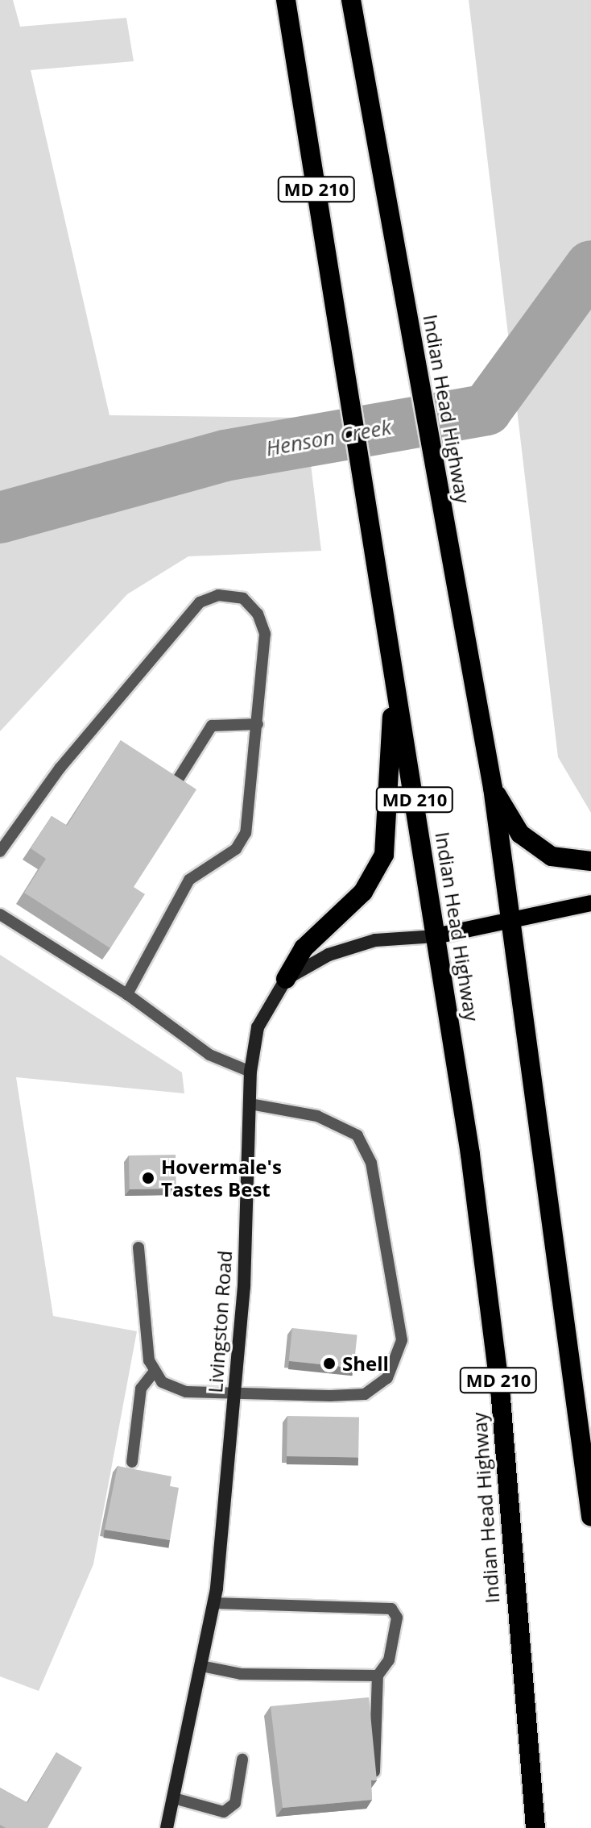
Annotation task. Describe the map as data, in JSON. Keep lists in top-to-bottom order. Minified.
{"streets":{"highway":["MD 210","Indian Head Highway"],"main road":["Livingston Road"]},"water":["Henson Creek"],"places":["Hovermale's Tastes Best","Shell"]}
